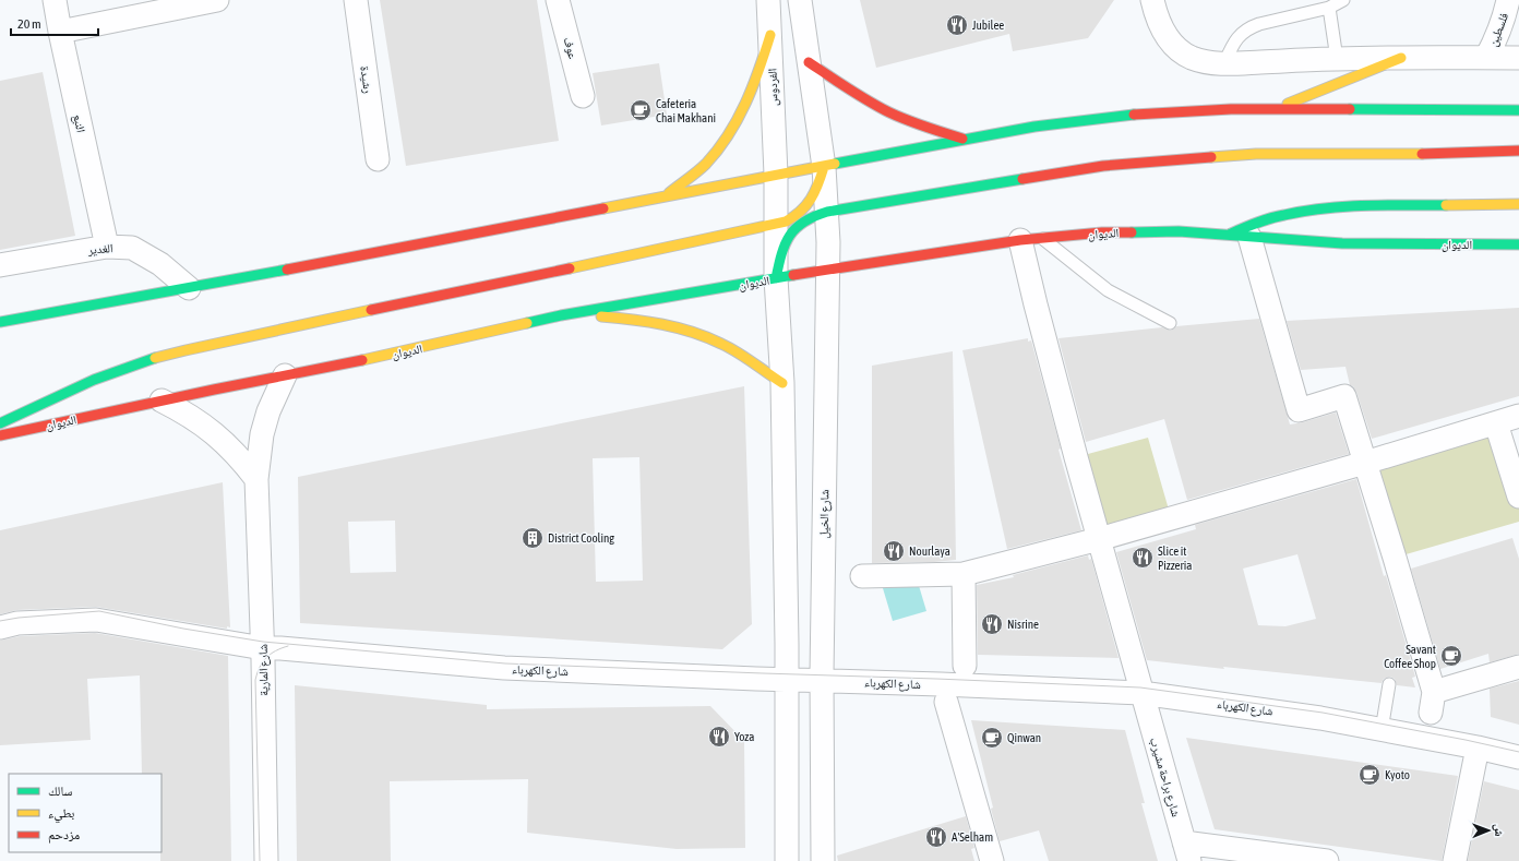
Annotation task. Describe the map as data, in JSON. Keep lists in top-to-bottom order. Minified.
{"streets":{"main road":["الديوان"],"street":["فلسطين","عوف","رشيدة","الفردوس","النبع","الغدير","شارع الخيل","شارع المارية","شارع الكهرباء","شارع براحة مشيرب"]},"crossings":[["النبع","الغدير"],["الديوان","شارع الخيل"],["الديوان","شارع المارية"],["الديوان","شارع براحة مشيرب"],["شارع الخيل","شارع الكهرباء"],["شارع المارية","شارع الكهرباء"],["شارع الكهرباء","شارع براحة مشيرب"]],"places":{"restaurant":["Jubilee","Nourlaya","Slice it Pizzeria","Nisrine","Yoza","A'Selham"],"cafe":["Cafeteria Chai Makhani","Savant Coffee Shop","Qinwan","Kyoto"],"building":["District Cooling"]},"legend":["سالك","بطيء","مزدحم"],"scale_bar":"20 m","north":"right"}
